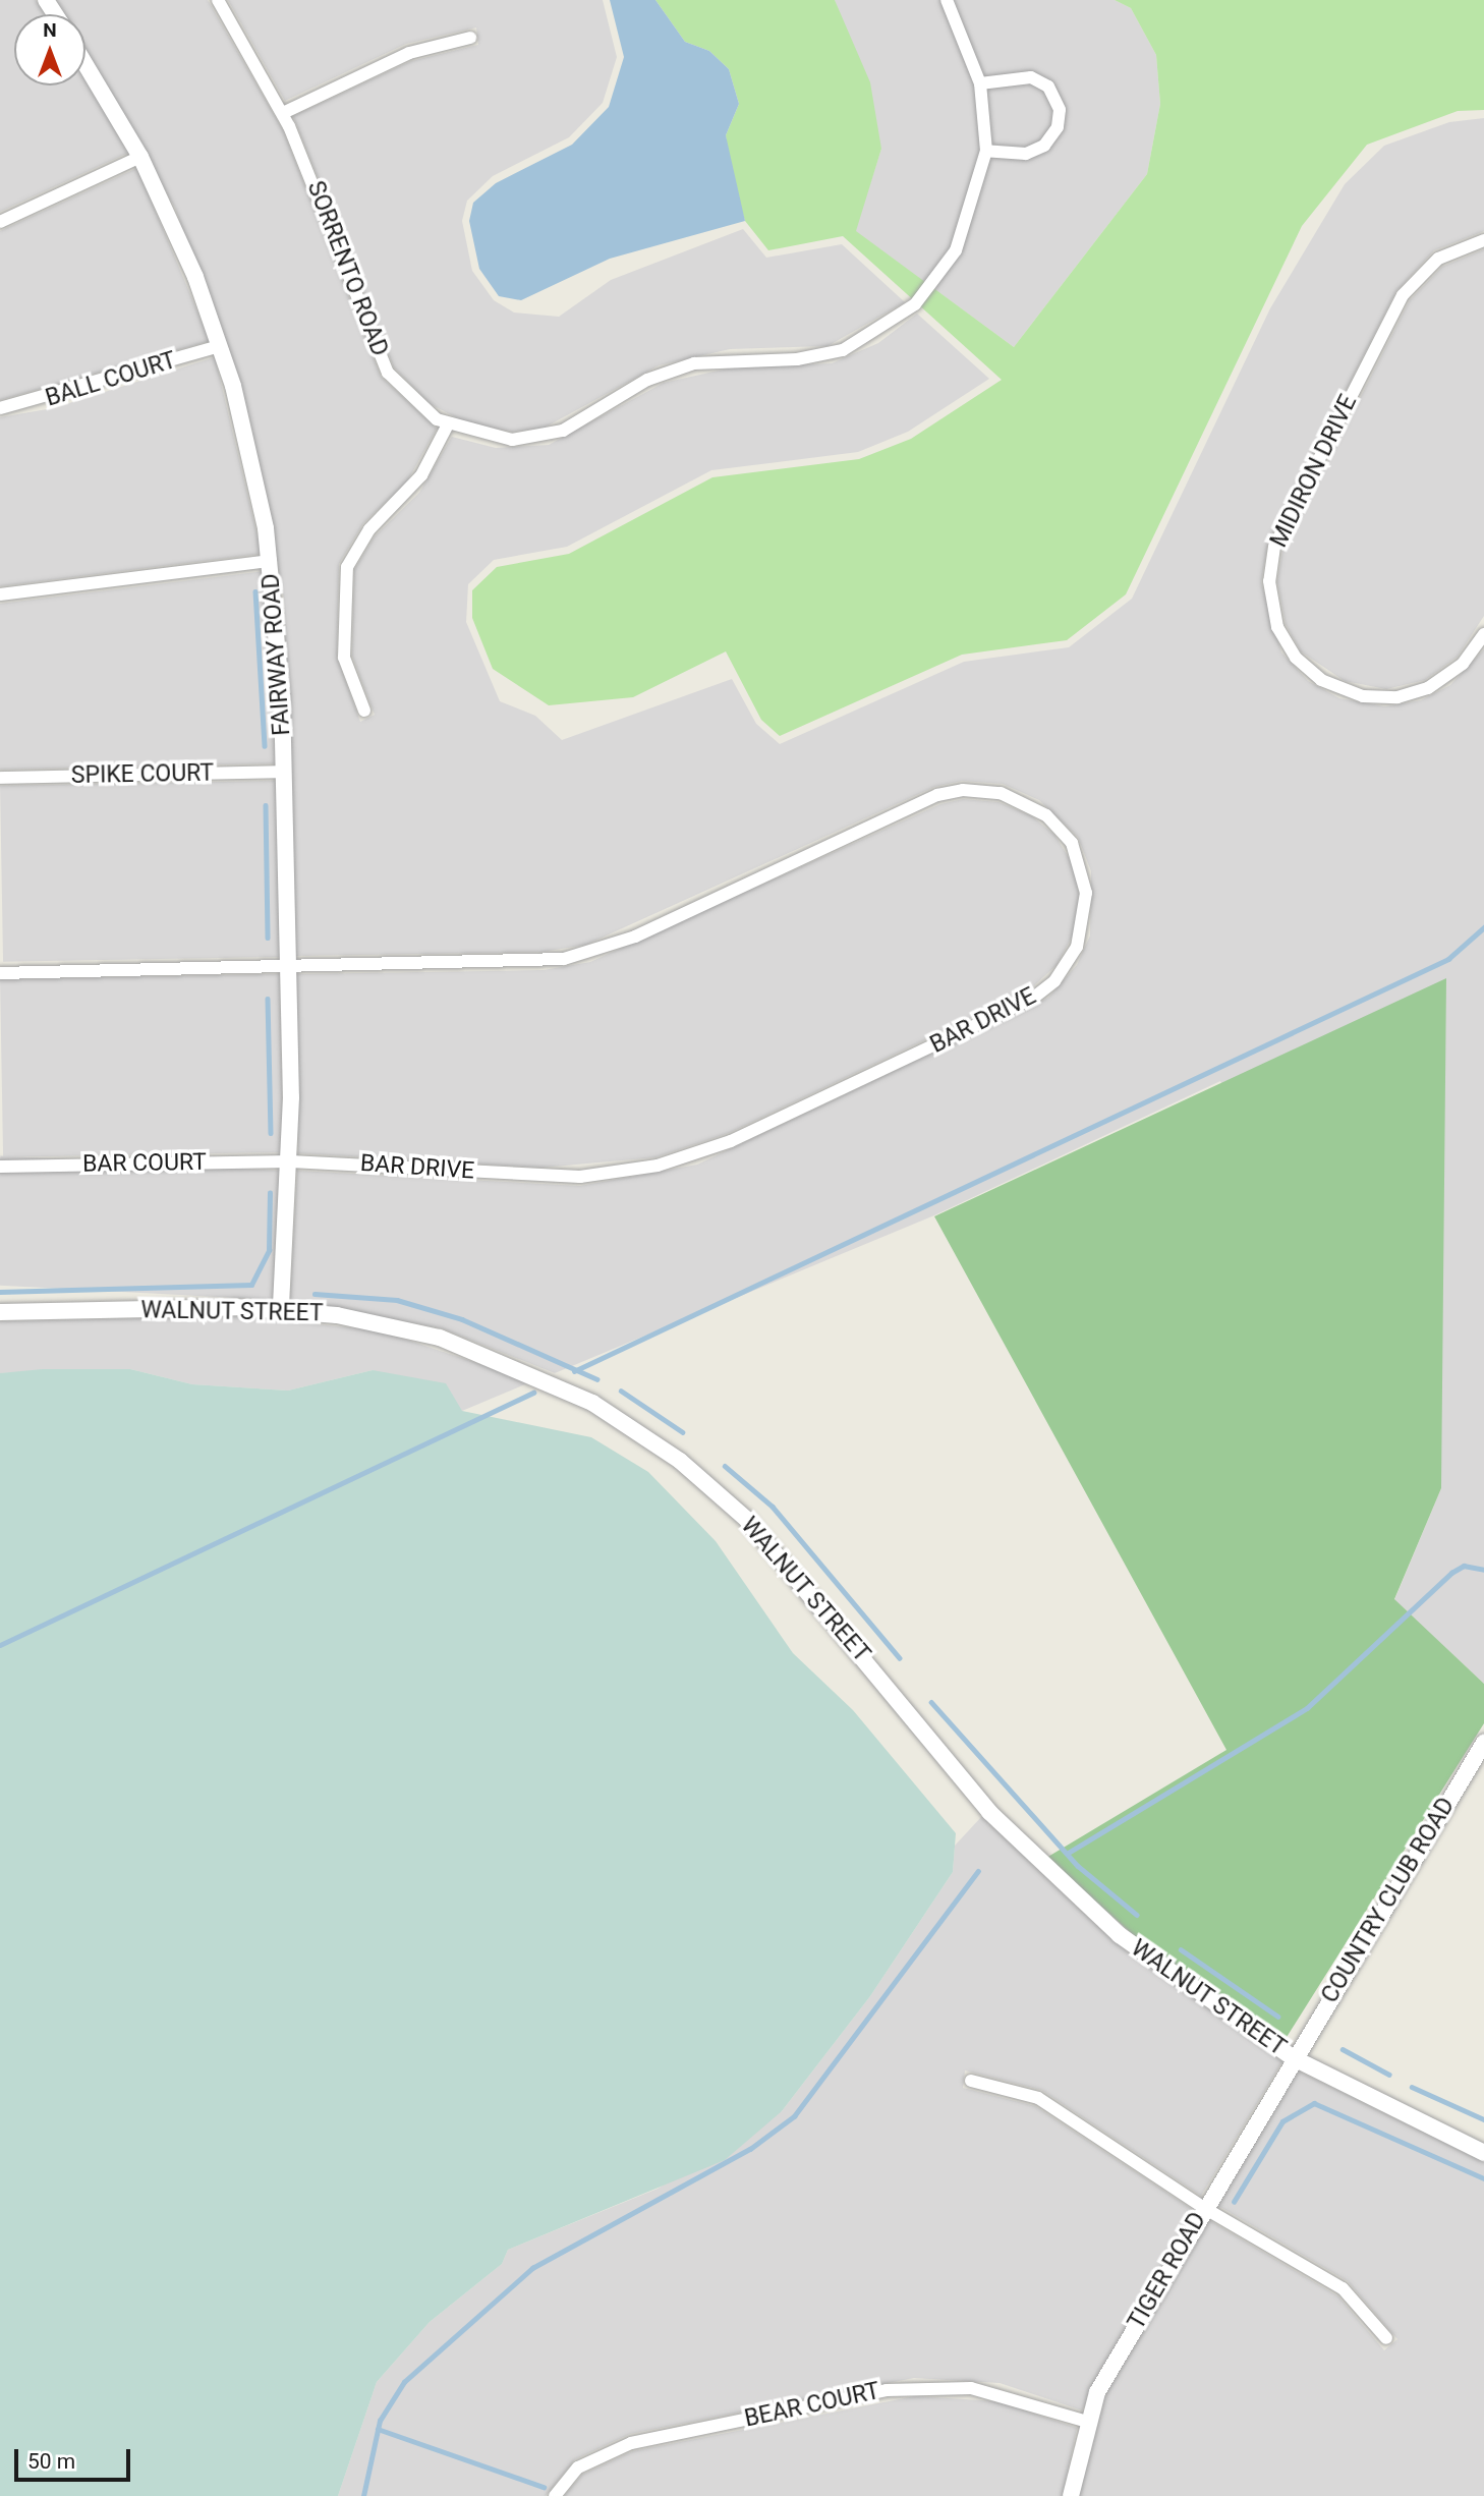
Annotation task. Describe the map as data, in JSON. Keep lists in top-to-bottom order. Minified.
{"streets":{"street":["SORRENTO ROAD","BALL COURT","MIDIRON DRIVE","FAIRWAY ROAD","SPIKE COURT","BAR DRIVE","BAR COURT","WALNUT STREET","COUNTRY CLUB ROAD","TIGER ROAD","BEAR COURT"]},"crossings":[["BALL COURT","FAIRWAY ROAD"],["FAIRWAY ROAD","SPIKE COURT"],["FAIRWAY ROAD","BAR DRIVE"],["FAIRWAY ROAD","BAR COURT"],["FAIRWAY ROAD","WALNUT STREET"],["BAR DRIVE","BAR COURT"],["WALNUT STREET","COUNTRY CLUB ROAD"],["WALNUT STREET","TIGER ROAD"],["COUNTRY CLUB ROAD","TIGER ROAD"],["TIGER ROAD","BEAR COURT"]],"scale_bar":"50 m","north":"top"}
